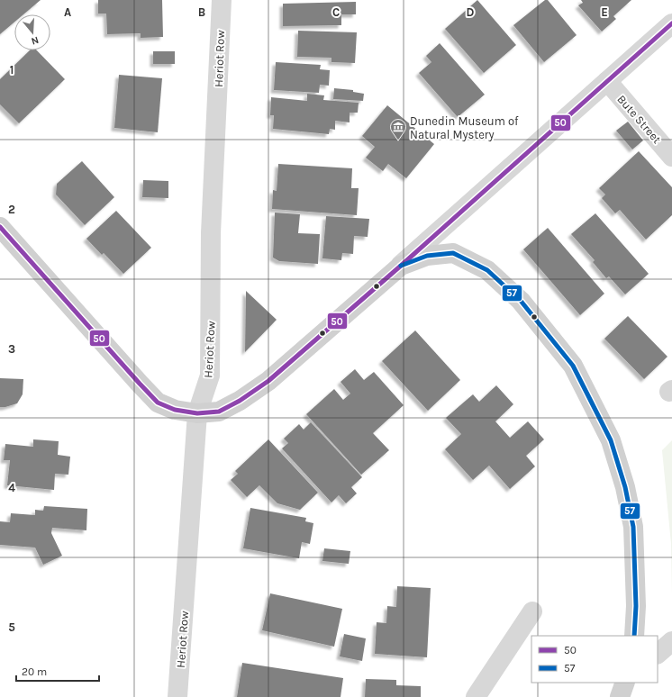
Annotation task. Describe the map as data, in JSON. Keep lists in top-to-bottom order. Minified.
{"streets":{"street":["Heriot Row","Bute Street"]},"places":{"museum":["Dunedin Museum of Natural Mystery"]},"lines":["transit line 50","transit line 57"],"legend":["50","57"],"scale_bar":"20 m","north":"bottom","grid":{"columns":["A","B","C","D","E"],"rows":["1","2","3","4","5"]}}
